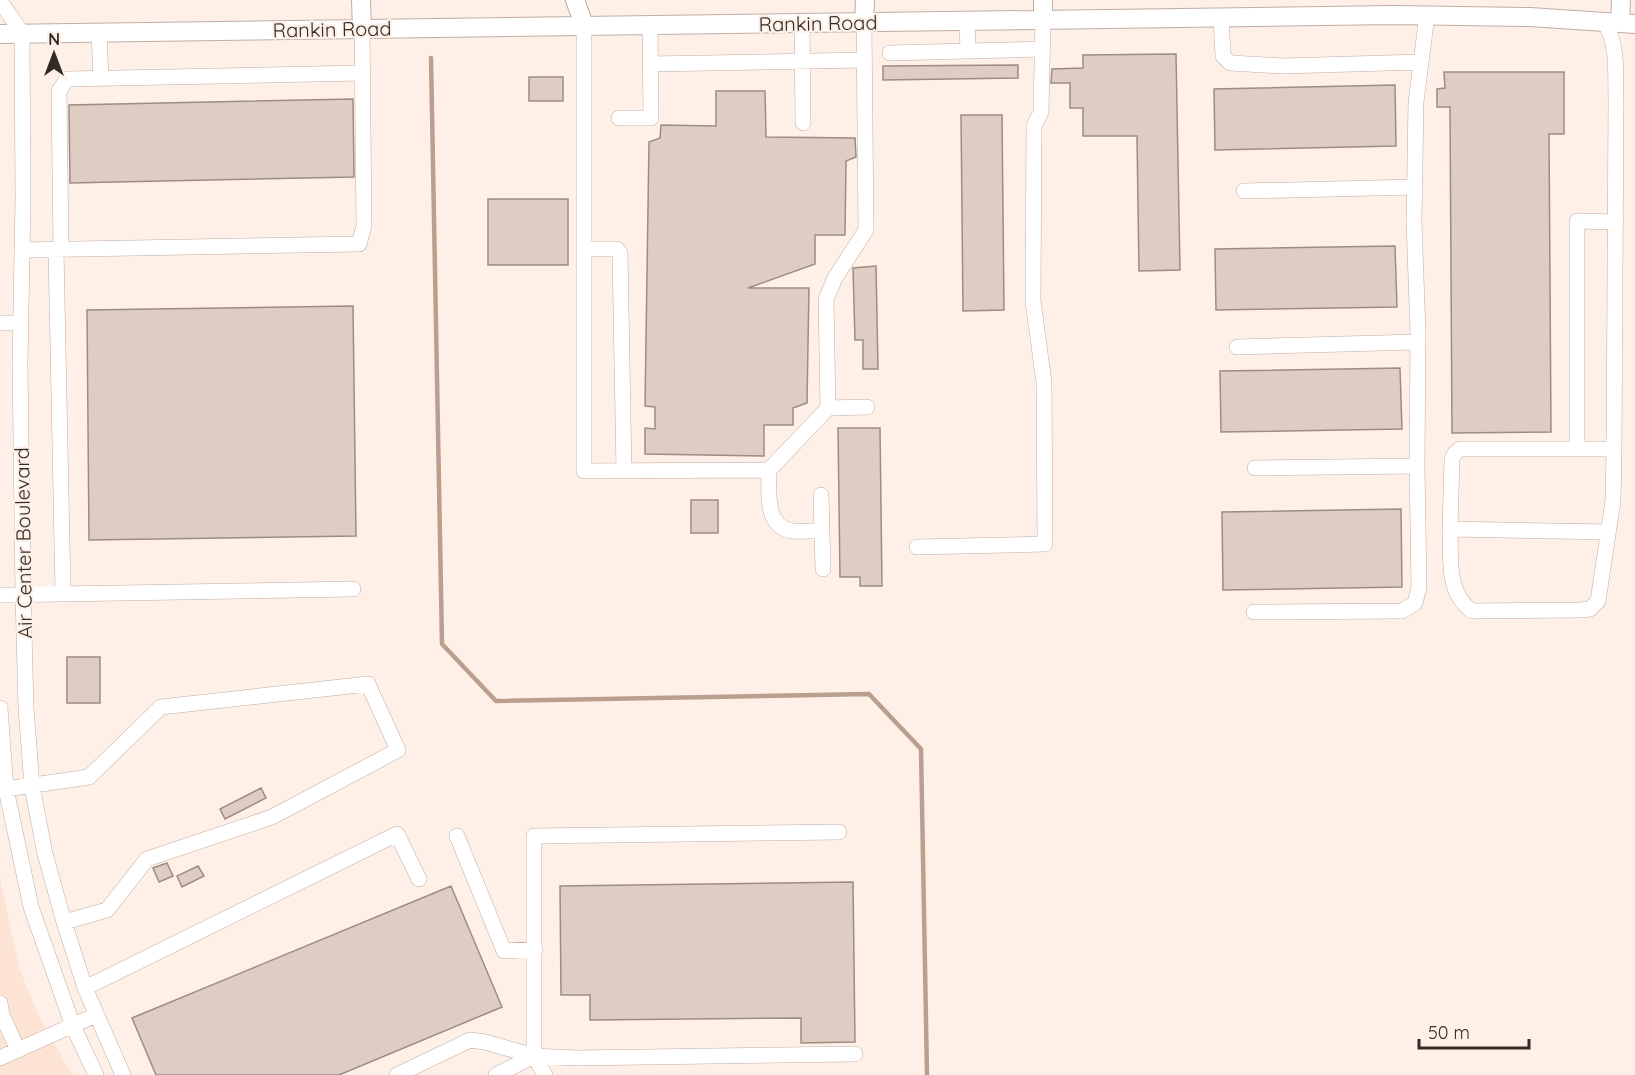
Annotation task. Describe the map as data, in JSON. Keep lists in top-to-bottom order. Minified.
{"streets":{"main road":["Rankin Road"],"street":["Air Center Boulevard"]},"crossings":[["Rankin Road","Air Center Boulevard"]],"scale_bar":"50 m","north":"top"}
